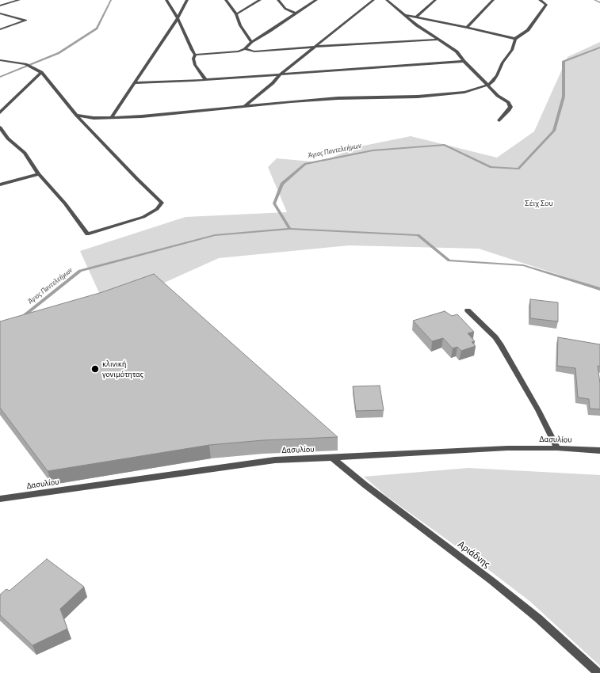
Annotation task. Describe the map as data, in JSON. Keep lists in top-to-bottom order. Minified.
{"streets":{"street":["Δασυλίου","Αριάδνης"]},"crossings":[["Δασυλίου","Αριάδνης"]],"water":["Άγιος Παντελεήμων"],"parks":["Σέιχ Σου"],"places":["κλινική γονιμότητας"]}
